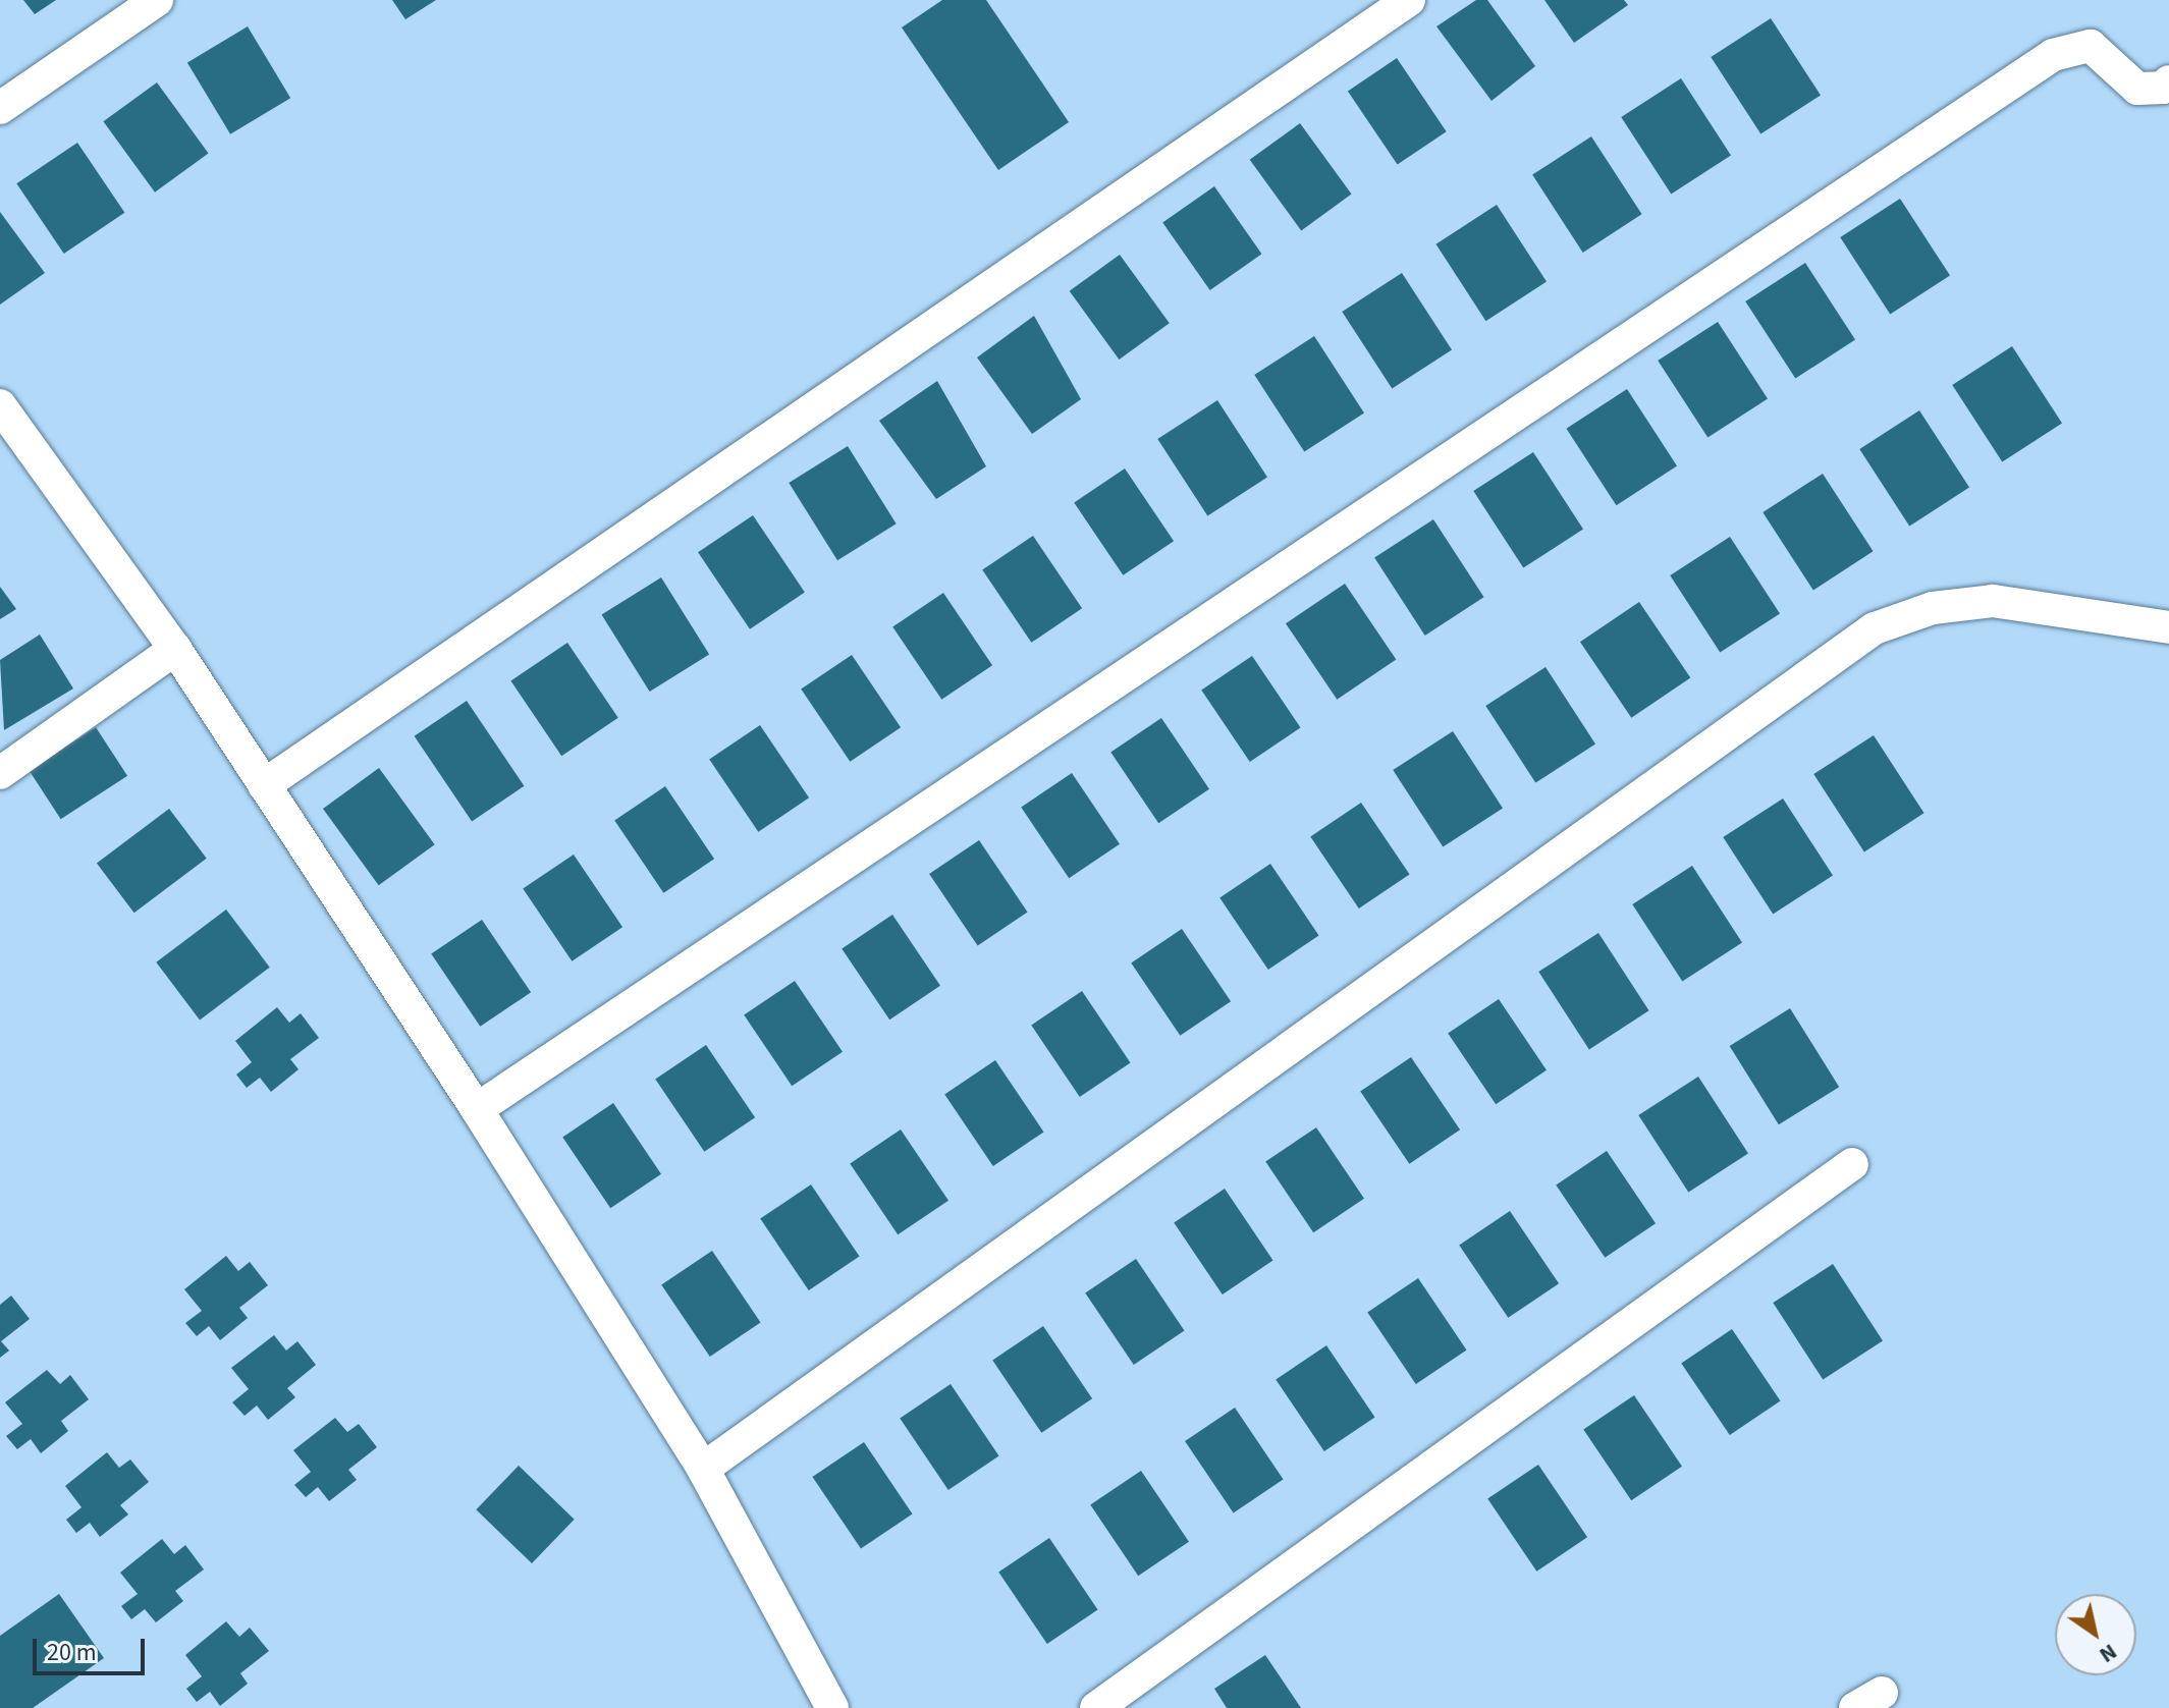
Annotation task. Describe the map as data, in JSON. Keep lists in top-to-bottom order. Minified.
{"scale_bar":"20 m","north":"bottom right"}
